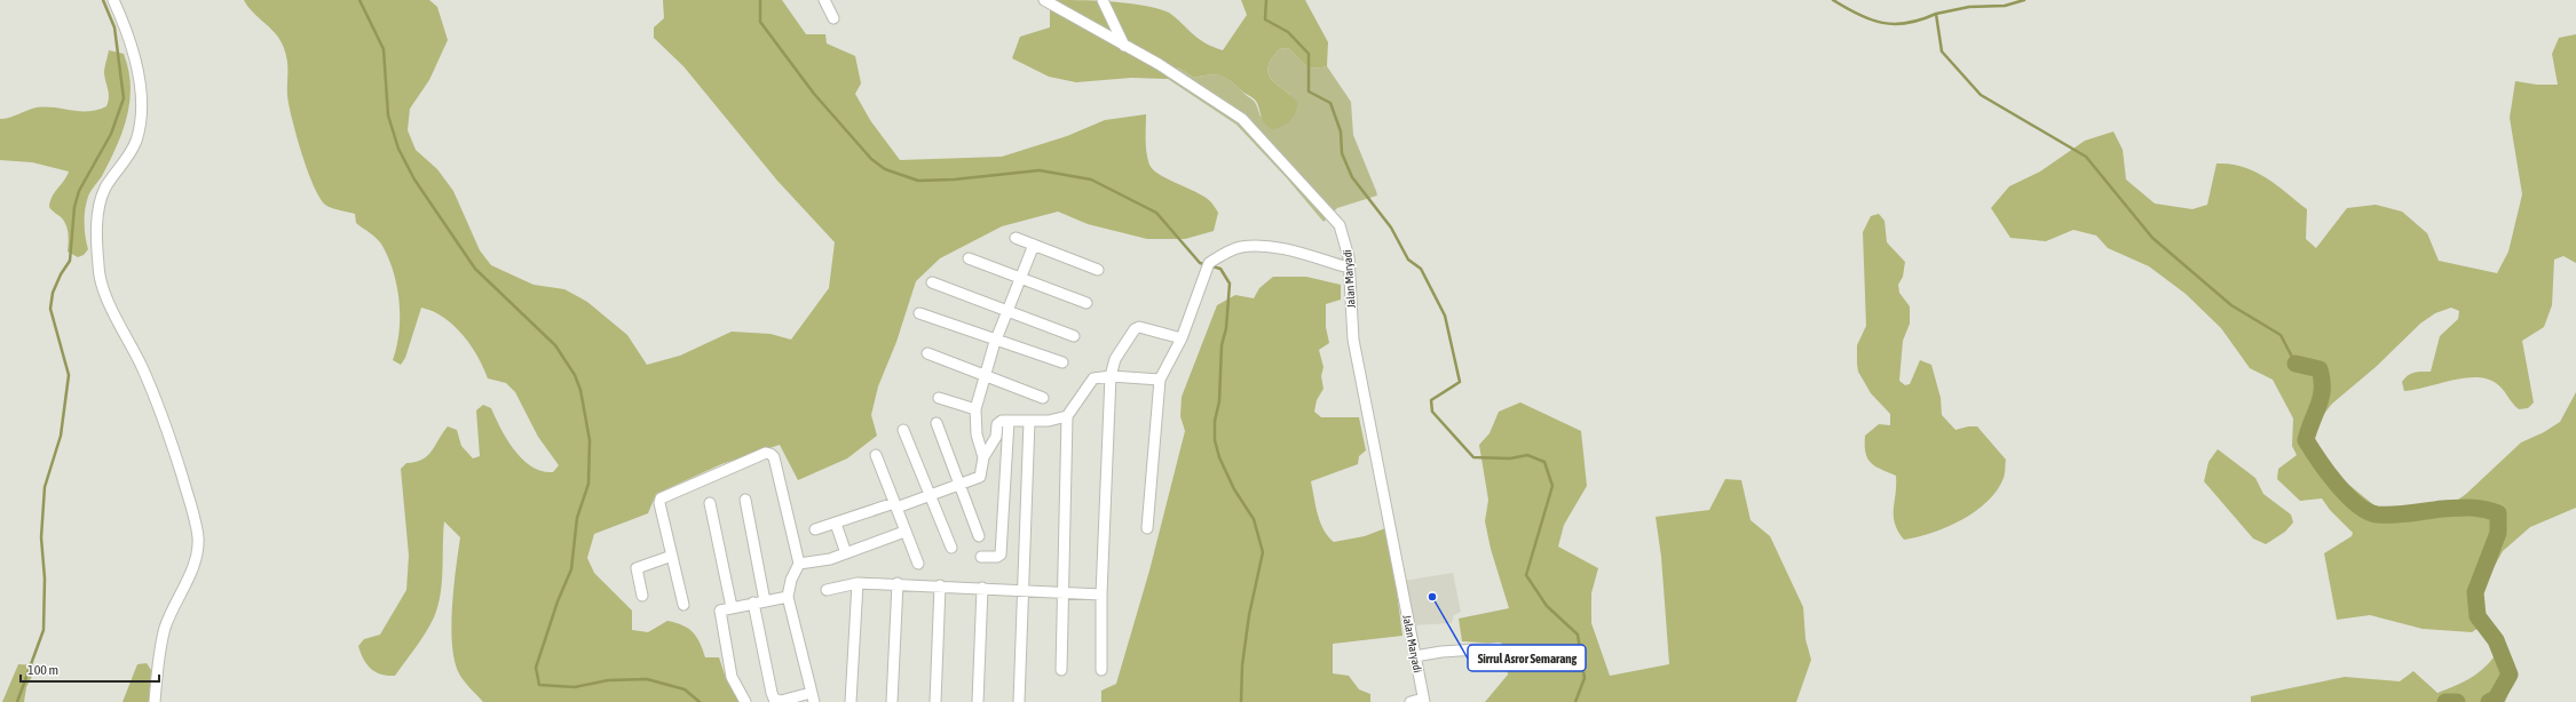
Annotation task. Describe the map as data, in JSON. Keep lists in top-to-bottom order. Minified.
{"streets":{"street":["Jalan Maryadi"]},"places":["Sirrul Asror Semarang"],"scale_bar":"100 m"}
